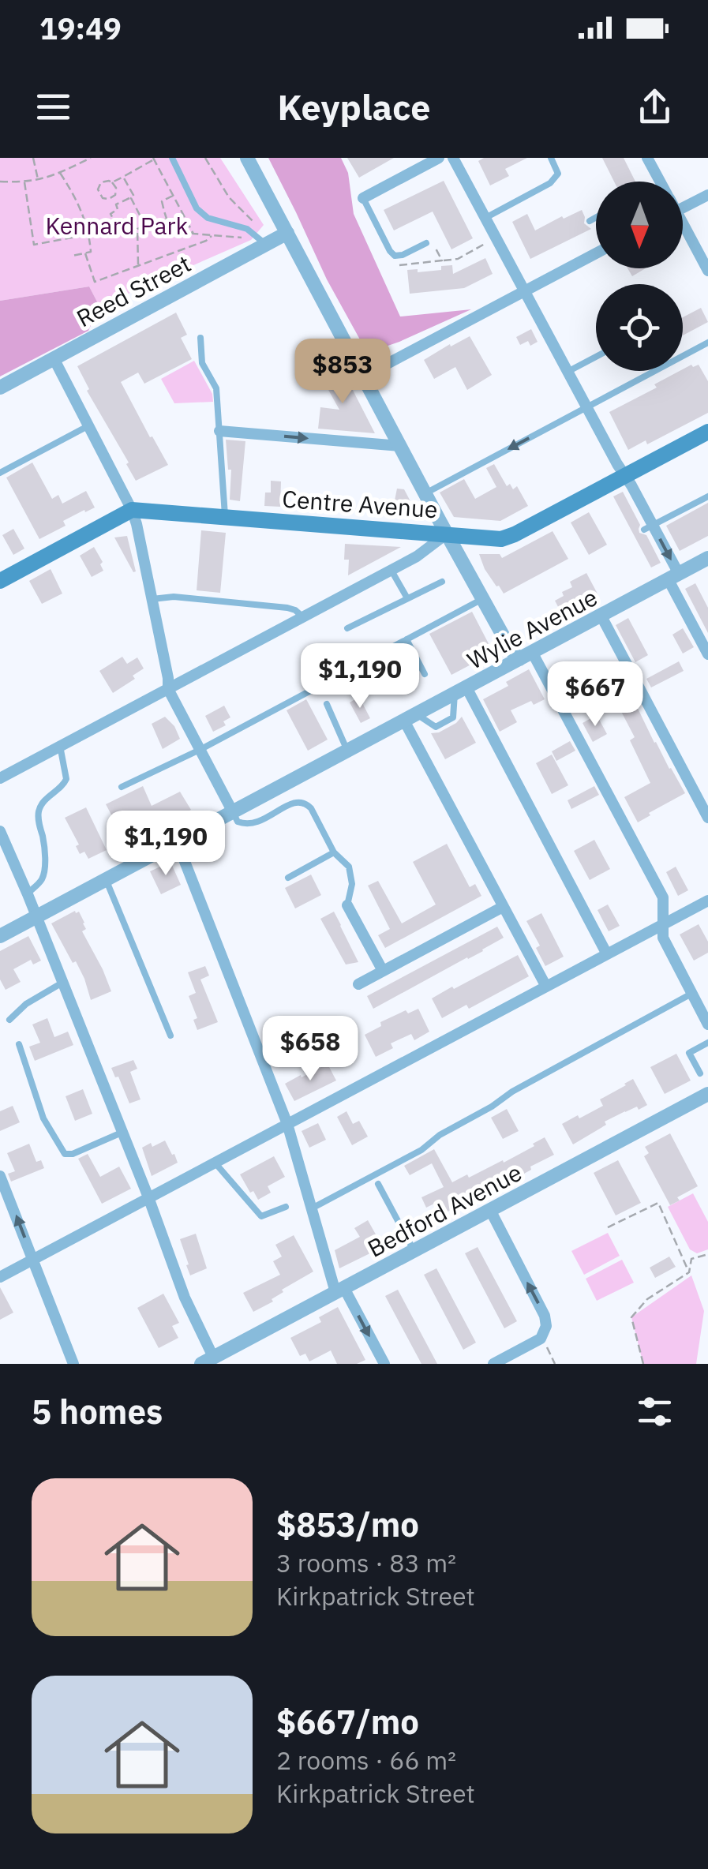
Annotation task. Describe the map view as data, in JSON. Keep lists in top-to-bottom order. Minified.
{"streets":{"main road":["Centre Avenue"],"street":["Reed Street","Wylie Avenue","Bedford Avenue"]},"parks":["Kennard Park"],"north":"bottom","page":{"status":"19:49","header":"Keyplace","price":["$853","$1,190","$667","$1,190","$658"],"heading":"5 homes","list":[{"name":"$853/mo","note":"3 rooms · 83 m² · Kirkpatrick Street"},{"name":"$667/mo","note":"2 rooms · 66 m² · Kirkpatrick Street"}]}}
